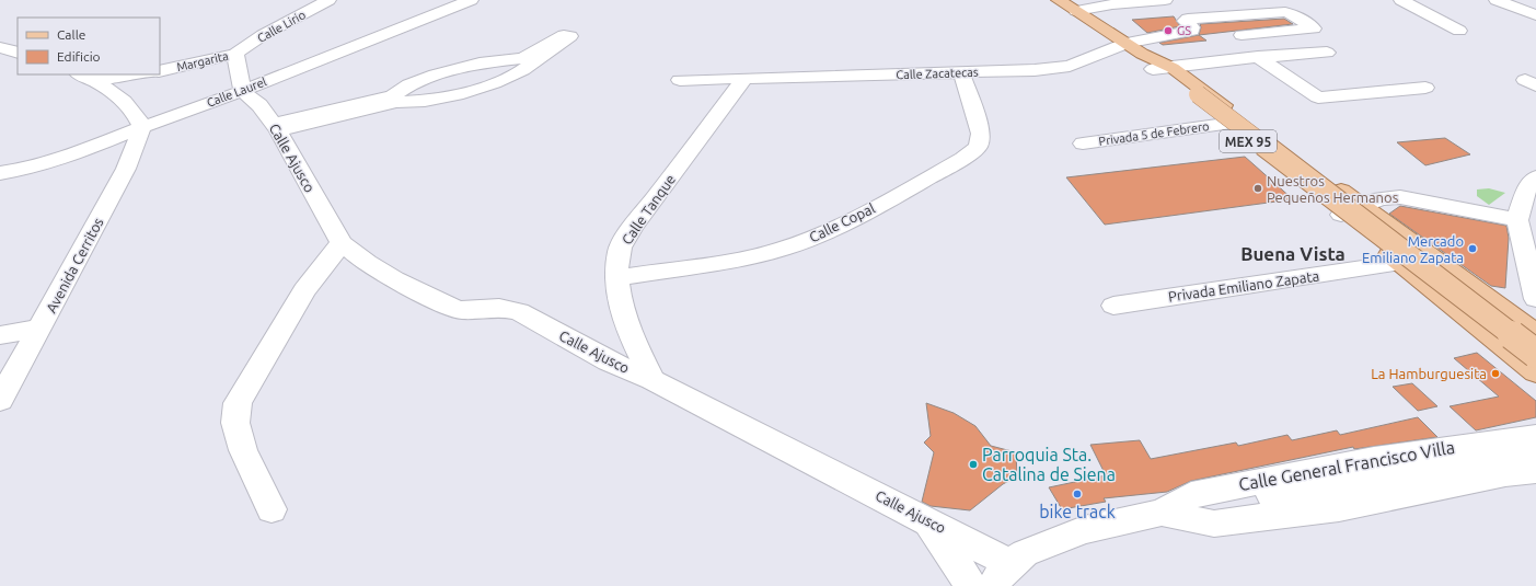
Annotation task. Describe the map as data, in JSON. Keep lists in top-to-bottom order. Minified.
{"streets":{"main road":["MEX 95"],"street":["Calle Lirio","Margarita","Calle Zacatecas","Calle Laurel","Privada 5 de Febrero","Calle Ajusco","Calle Tanque","Calle Copal","Avenida Cerritos","Privada Emiliano Zapata","Calle General Francisco Villa"]},"crossings":[["Calle Lirio","Margarita"],["Margarita","Calle Laurel"],["Margarita","Calle Ajusco"],["Calle Zacatecas","MEX 95"],["Calle Zacatecas","Calle Tanque"],["Calle Zacatecas","Calle Copal"],["Calle Laurel","Calle Ajusco"],["Calle Laurel","Avenida Cerritos"],["Privada 5 de Febrero","MEX 95"],["MEX 95","Privada Emiliano Zapata"],["Calle Ajusco","Calle Tanque"],["Calle Ajusco","Calle General Francisco Villa"],["Calle Tanque","Calle Copal"]],"districts":["Buena Vista"],"places":["GS","Nuestros Pequeños Hermanos","Mercado Emiliano Zapata","La Hamburguesita","Parroquia Sta. Catalina de Siena","bike track"],"legend":["Calle","Edificio"]}
